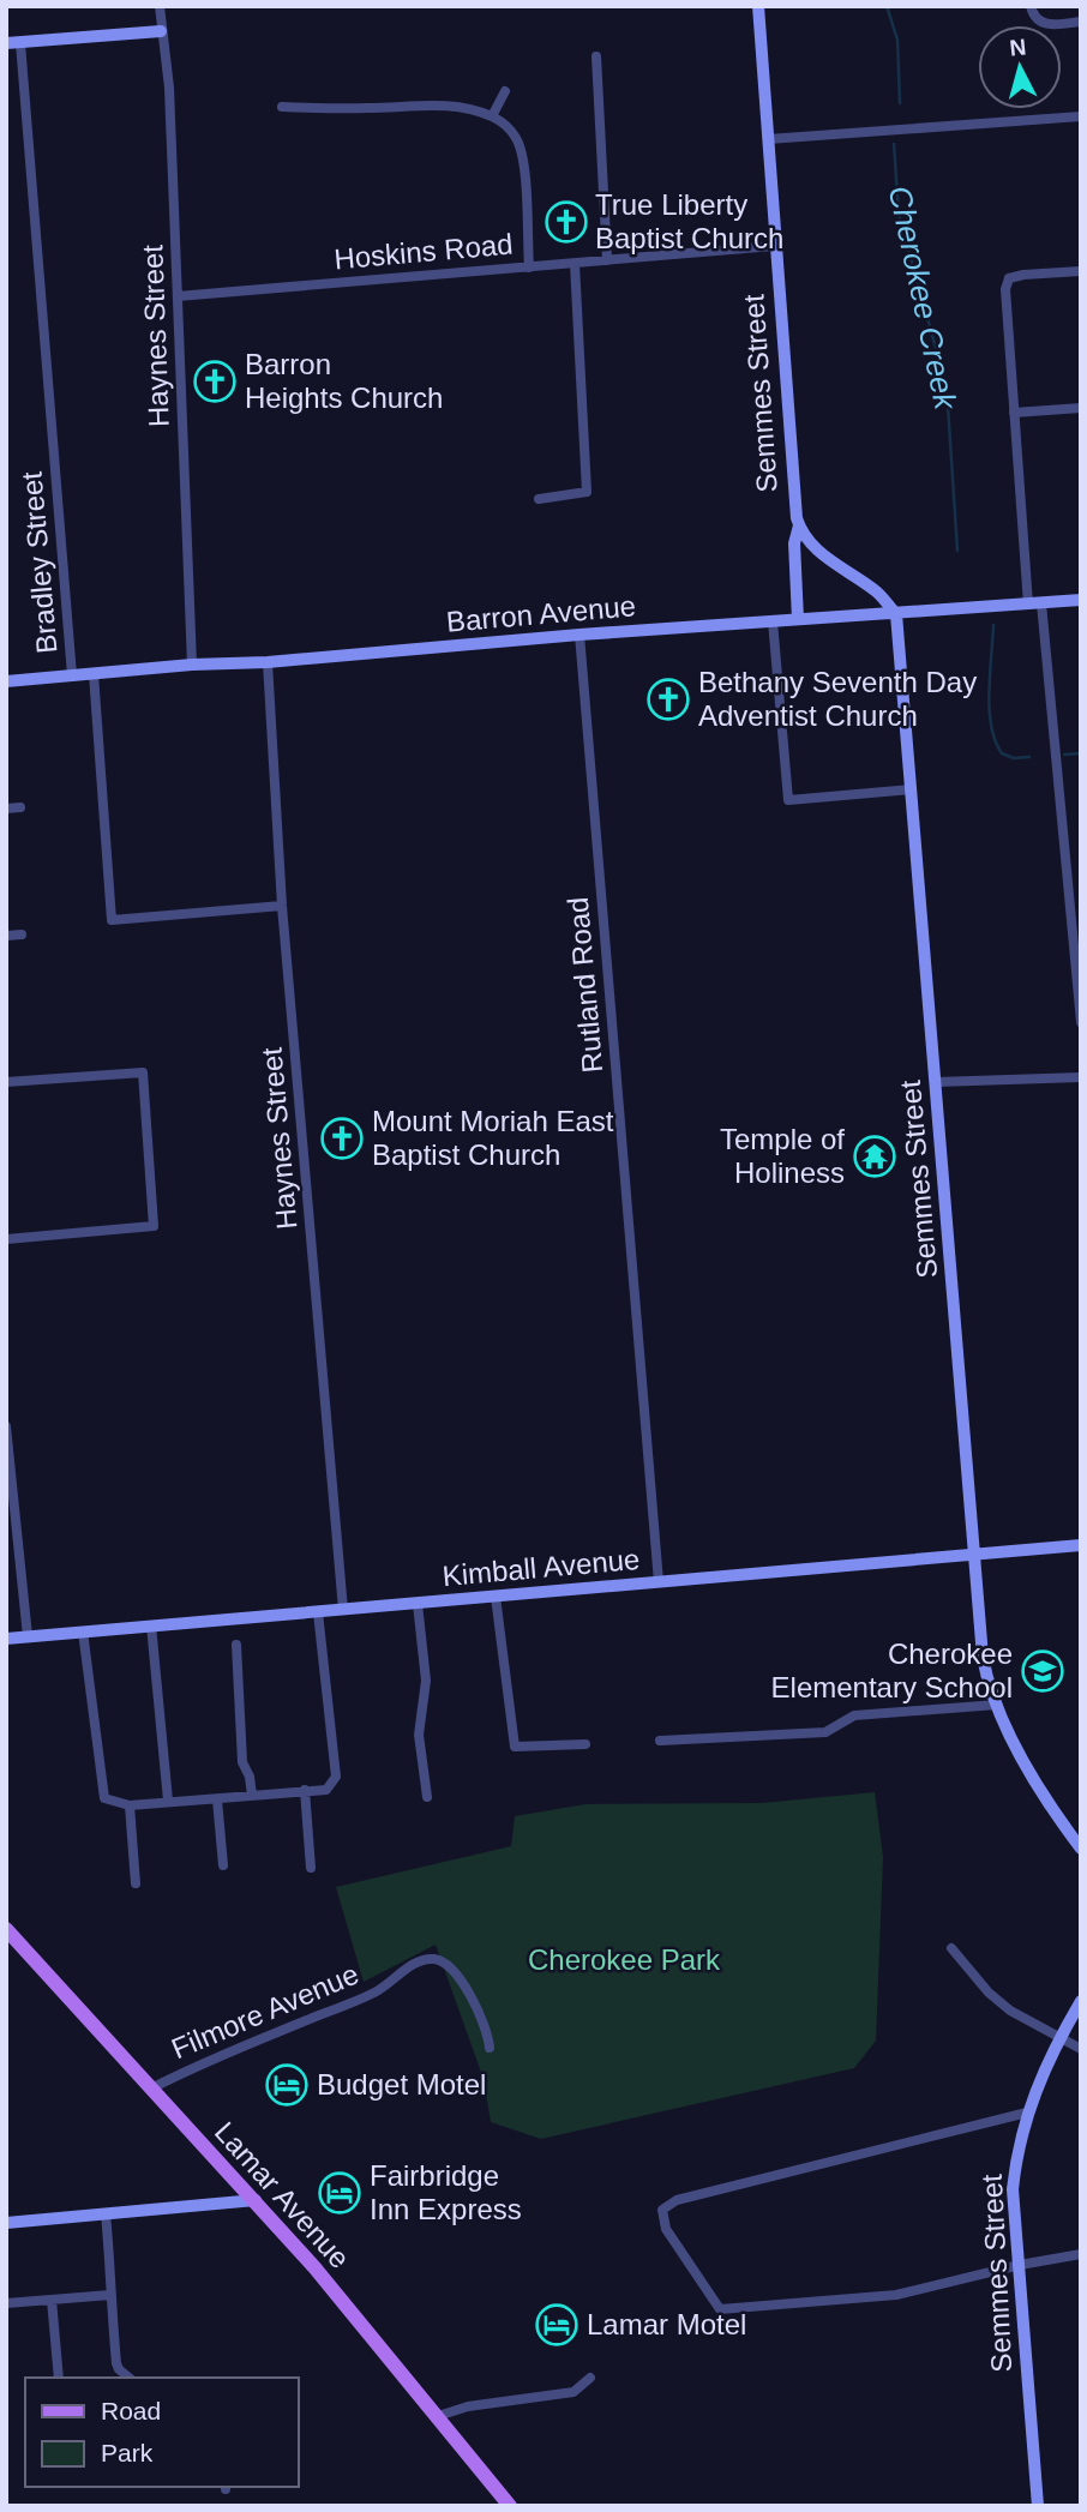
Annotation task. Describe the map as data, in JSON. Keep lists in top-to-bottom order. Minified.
{"streets":{"main road":["Semmes Street","Barron Avenue","Kimball Avenue","Lamar Avenue"],"street":["Hoskins Road","Haynes Street","Bradley Street","Rutland Road","Filmore Avenue"]},"crossings":[["Hoskins Road","Haynes Street"],["Hoskins Road","Semmes Street"],["Haynes Street","Bradley Street"],["Haynes Street","Barron Avenue"],["Haynes Street","Kimball Avenue"],["Semmes Street","Barron Avenue"],["Semmes Street","Kimball Avenue"],["Bradley Street","Barron Avenue"],["Barron Avenue","Rutland Road"],["Rutland Road","Kimball Avenue"],["Filmore Avenue","Lamar Avenue"]],"water":["Cherokee Creek"],"parks":["Cherokee Park"],"places":{"church":["True Liberty Baptist Church","Barron Heights Church","Bethany Seventh Day Adventist Church","Mount Moriah East Baptist Church"],"temple":["Temple of Holiness"],"school or university":["Cherokee Elementary School"],"hotel":["Budget Motel","Fairbridge Inn Express","Lamar Motel"]},"legend":["Road","Park"],"north":"top"}
